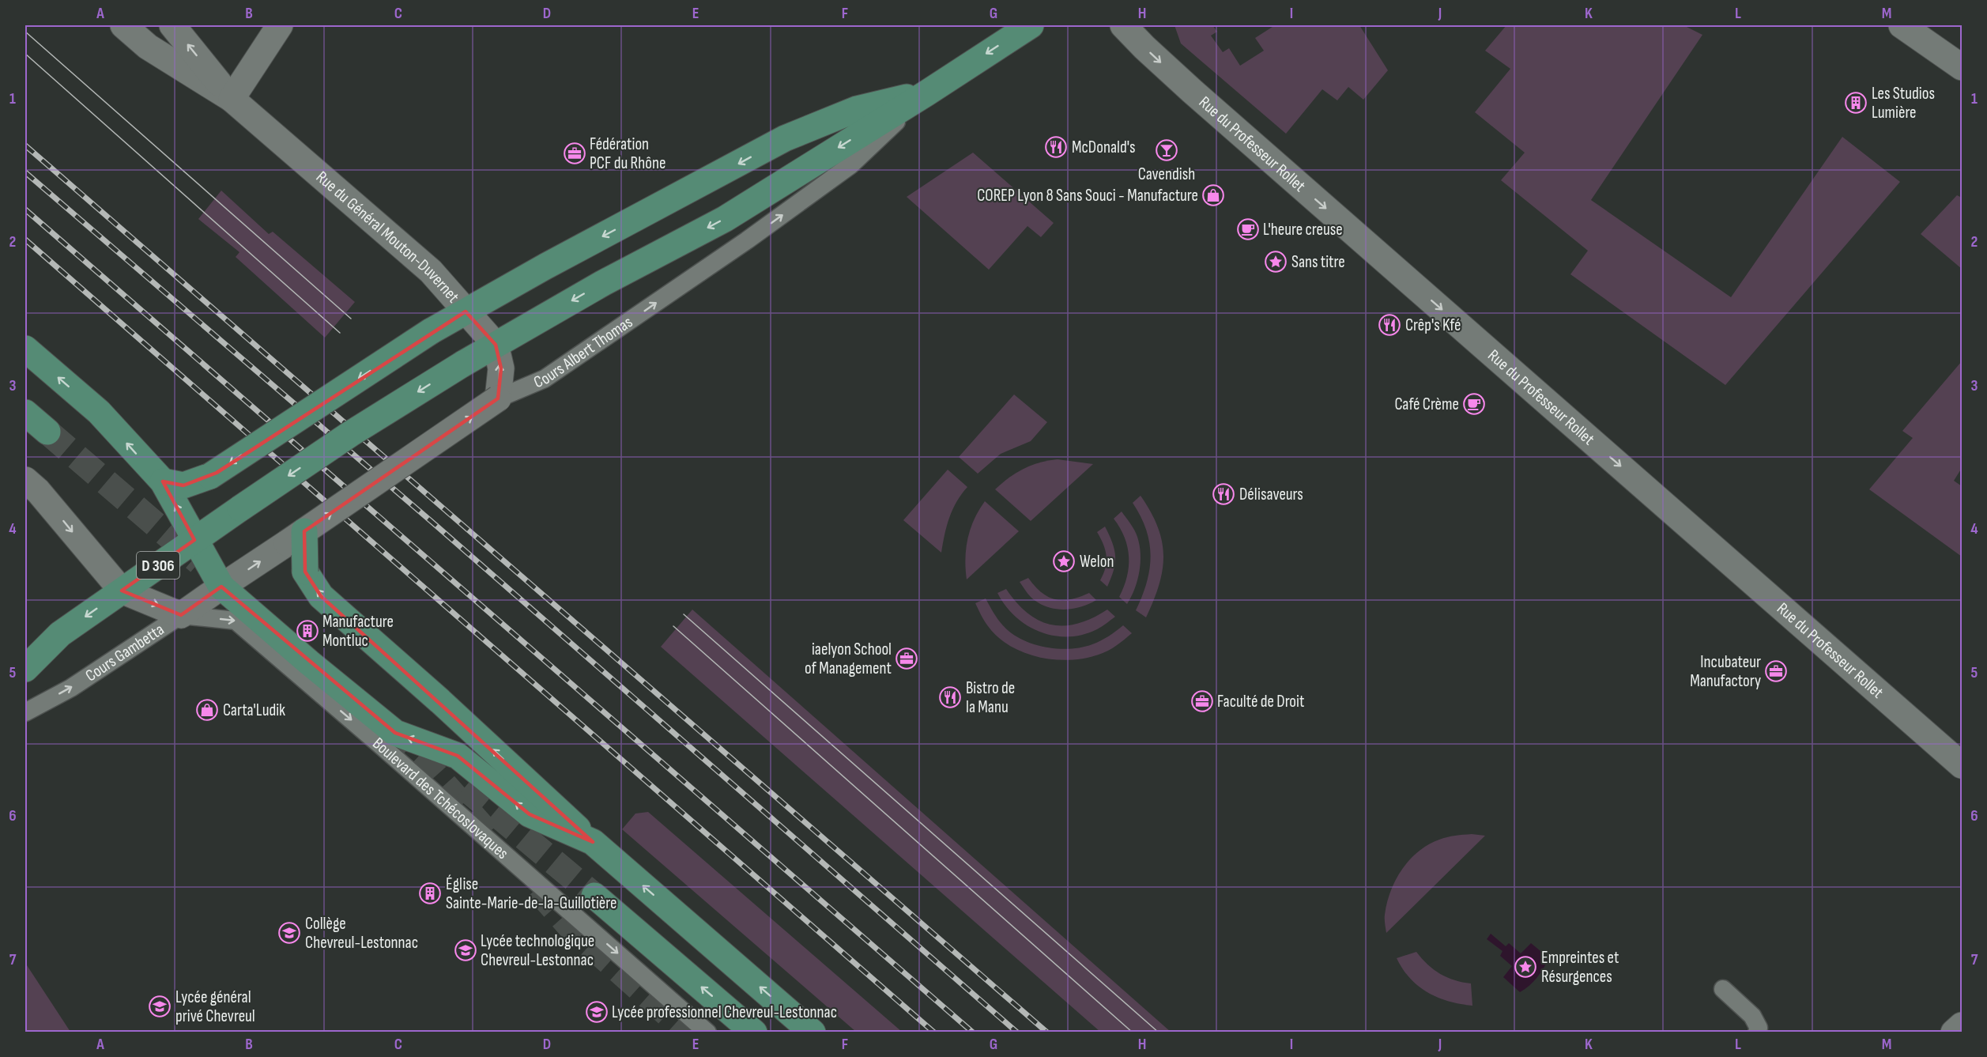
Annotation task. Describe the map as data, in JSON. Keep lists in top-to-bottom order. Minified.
{"streets":{"main road":["Cours Albert Thomas","D 306"],"street":["Rue du Professeur Rollet","Rue du Général Mouton-Duvernet","Cours Gambetta"],"lane":["Boulevard des Tchécoslovaques"]},"crossings":[["Rue du Général Mouton-Duvernet","Cours Albert Thomas"],["Cours Albert Thomas","D 306"],["Cours Albert Thomas","Cours Gambetta"],["Cours Gambetta","Boulevard des Tchécoslovaques"]],"one_way":["Rue du Professeur Rollet","Cours Gambetta","Boulevard des Tchécoslovaques"],"places":{"building":["Les Studios Lumière","Manufacture Montluc","Église Sainte-Marie-de-la-Guillotière"],"restaurant":["McDonald's","Crêp's Kfé","Délisaveurs","Bistro de la Manu"],"bar":["Cavendish"],"office":["Fédération PCF du Rhône","iaelyon School of Management","Incubateur Manufactory","Faculté de Droit"],"shop":["COREP Lyon 8 Sans Souci - Manufacture","Carta'Ludik"],"cafe":["L'heure creuse","Café Crème"],"place":["Sans titre","Welon","Empreintes et Résurgences"],"school or university":["Collège Chevreul-Lestonnac","Lycée technologique Chevreul-Lestonnac","Lycée général privé Chevreul","Lycée professionnel Chevreul-Lestonnac"]},"grid":{"columns":["A","B","C","D","E","F","G","H","I","J","K","L","M"],"rows":["1","2","3","4","5","6","7"]}}
